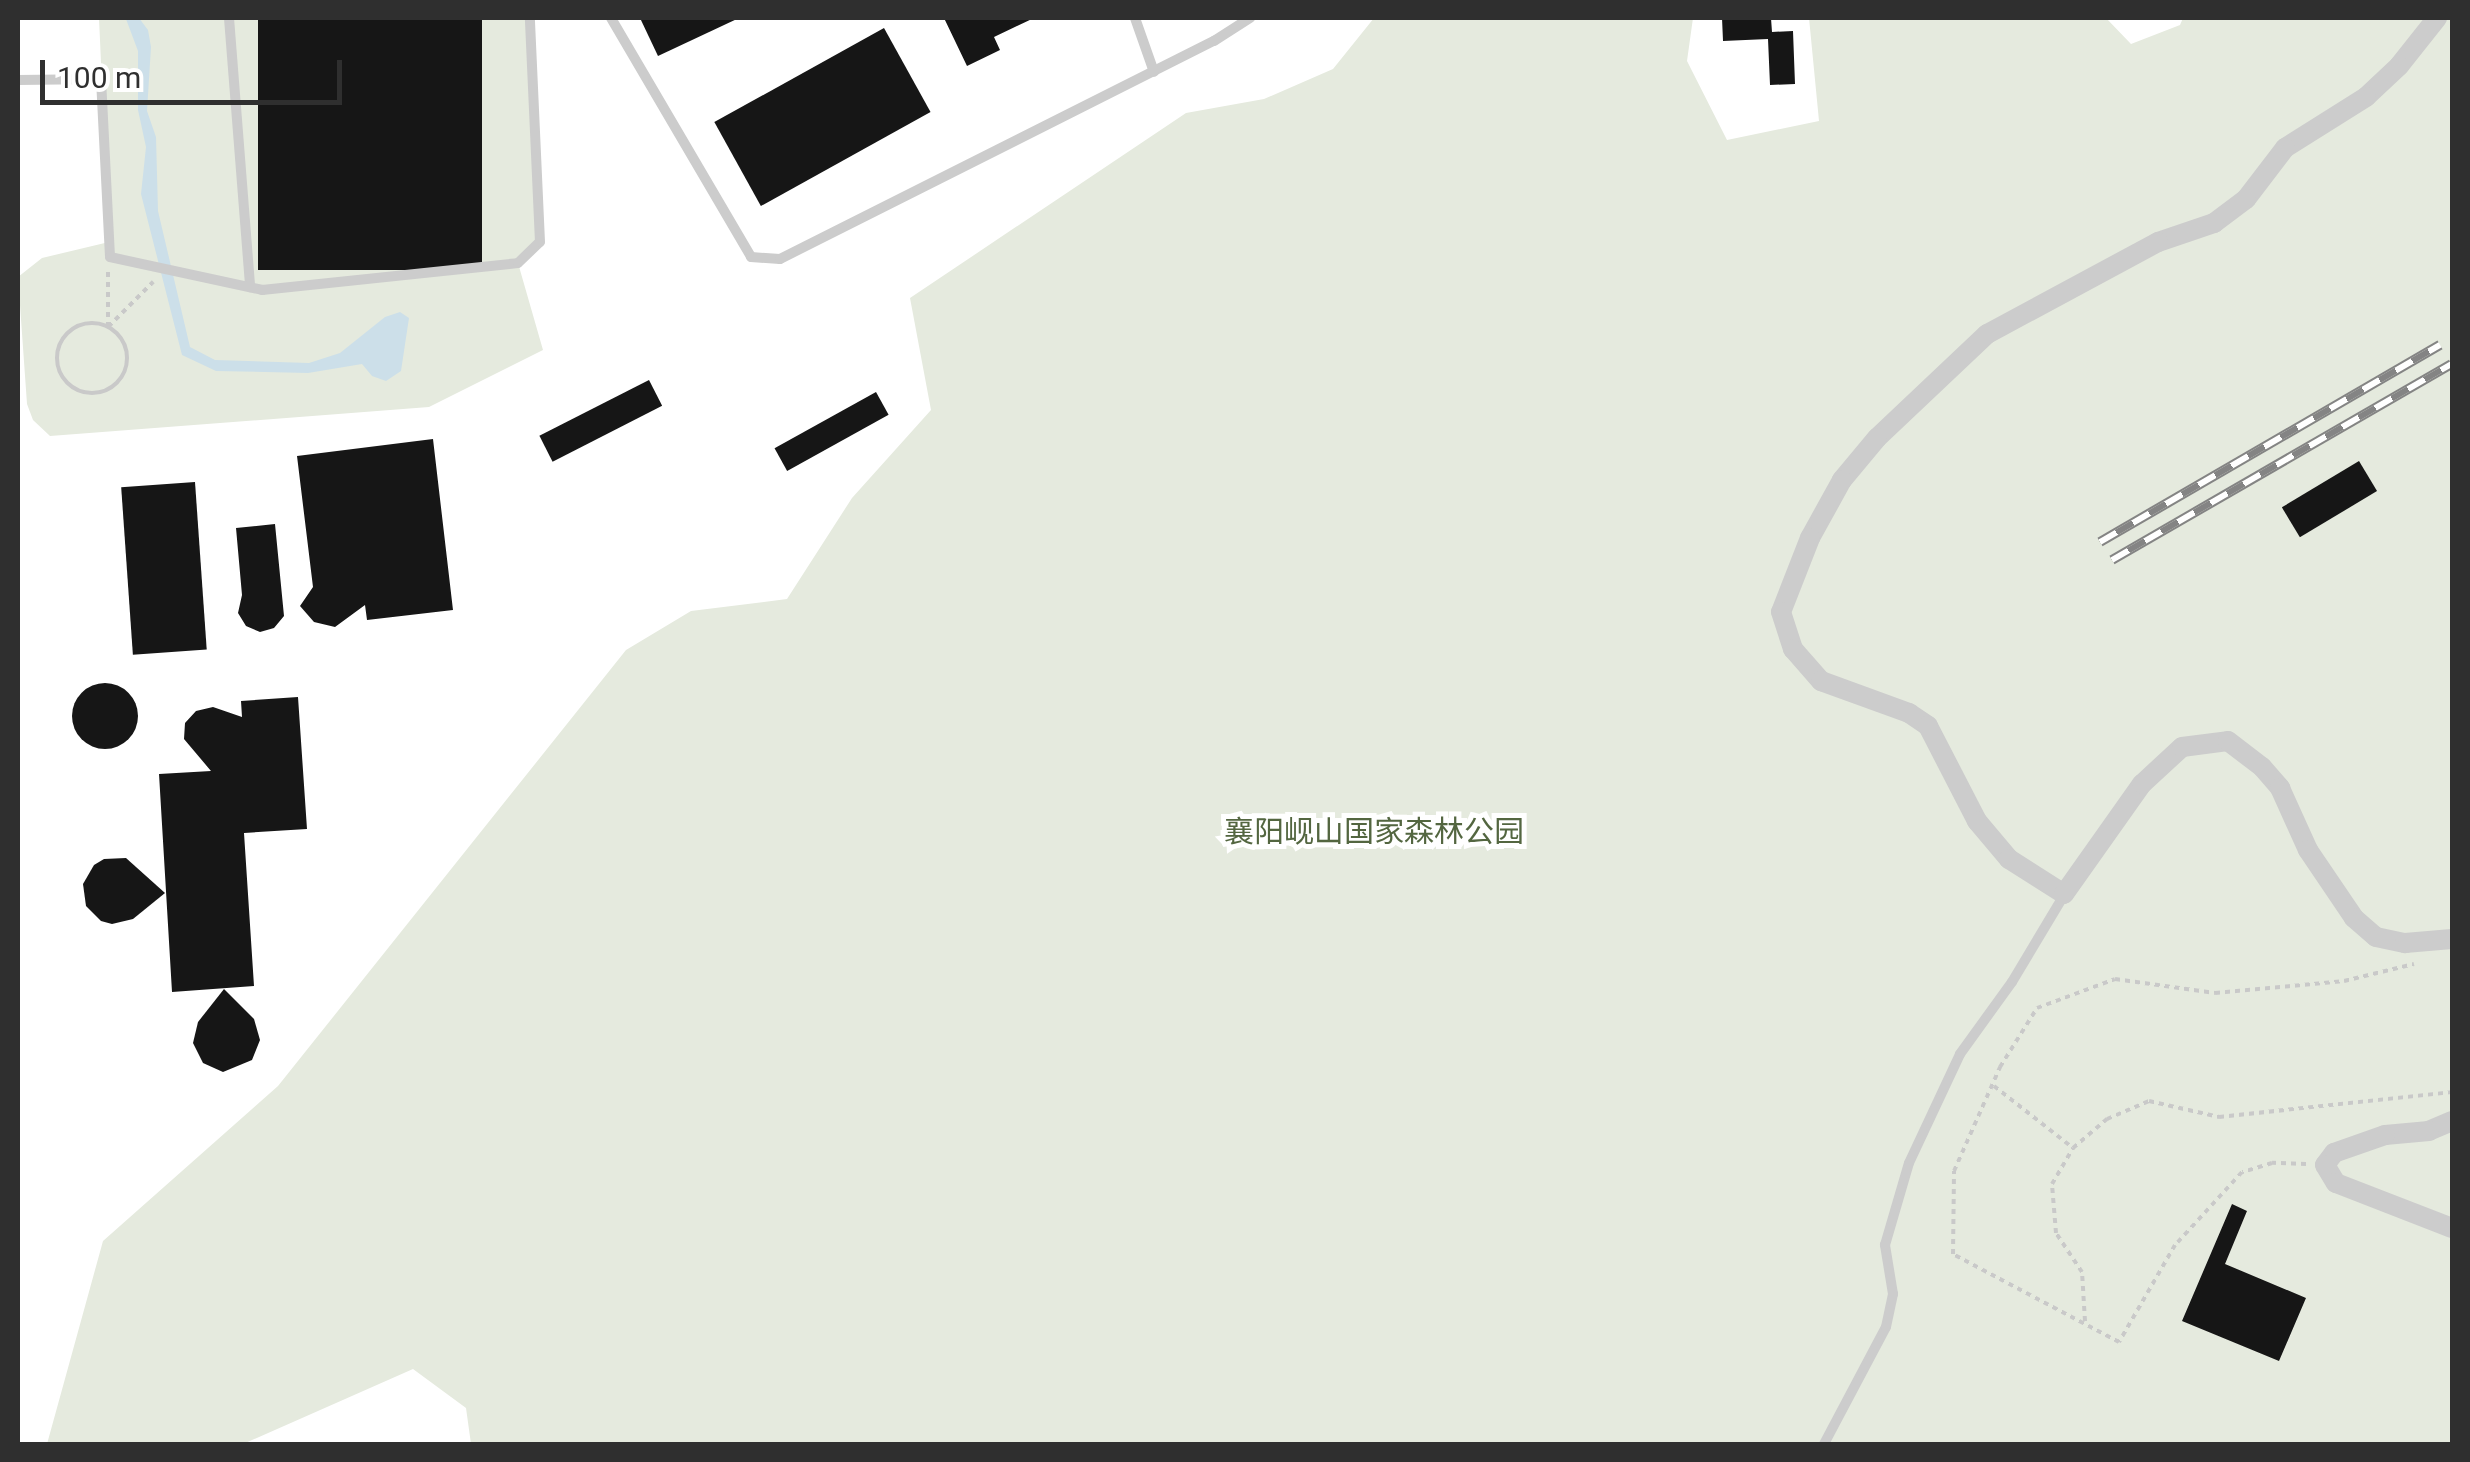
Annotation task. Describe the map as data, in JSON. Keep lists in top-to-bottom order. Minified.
{"parks":["襄阳岘山国家森林公园"],"scale_bar":"100 m"}
